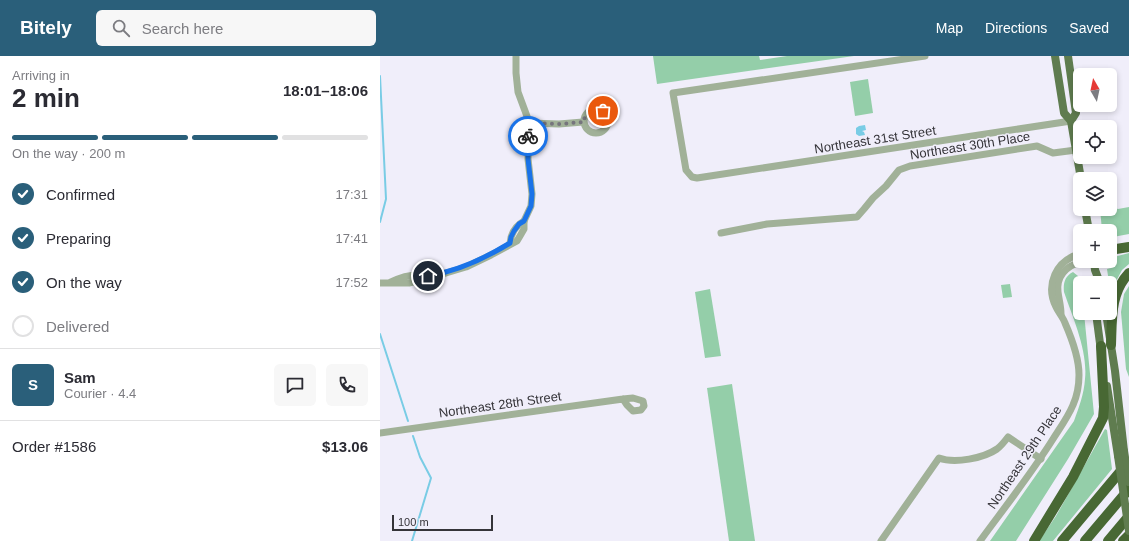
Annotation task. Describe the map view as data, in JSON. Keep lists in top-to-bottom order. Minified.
{"streets":{"street":["Northeast 31st Street","Northeast 30th Place","Northeast 28th Street","Northeast 29th Place"]},"scale_bar":"100 m","north":"top","page":{"header":"Bitely","search":"Search here","nav":["Map","Directions","Saved"],"heading":["2 min","Arriving in","18:01–18:06"],"panel":["Sam","Courier · 4.4","Order #1586","$13.06"],"map_buttons":["+","−"],"bar":"On the way · 200 m","list":[["Confirmed","17:31"],["Preparing","17:41"],["On the way","17:52"],"Delivered"],"round":"S","scale":"100 m"}}
